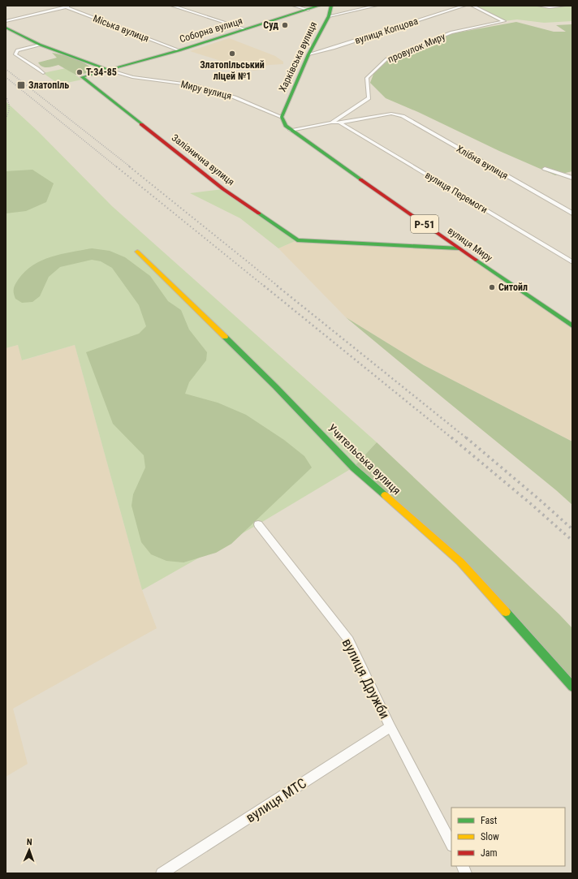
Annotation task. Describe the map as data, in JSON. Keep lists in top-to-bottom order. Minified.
{"streets":{"street":["Міська вулиця","Соборна вулиця","вулиця Копцова","провулок Миру","Харківська вулиця","Миру вулиця","Залізнична вулиця","Хлібна вулиця","вулиця Перемоги","Р-51","вулиця Миру","Учительська вулиця","вулиця Дружби","вулиця МТС"]},"crossings":[["Міська вулиця","Соборна вулиця"],["Соборна вулиця","Миру вулиця"],["Соборна вулиця","Залізнична вулиця"],["вулиця Копцова","Харківська вулиця"],["провулок Миру","вулиця Миру"],["Харківська вулиця","Миру вулиця"],["Харківська вулиця","вулиця Миру"],["Миру вулиця","Залізнична вулиця"],["Миру вулиця","вулиця Миру"],["Залізнична вулиця","вулиця Миру"],["Хлібна вулиця","вулиця Перемоги"],["вулиця Дружби","вулиця МТС"]],"places":{"other":["Суд","Златопільський ліцей №1","Т-34-85","Ситойл"],"transit":["Златопіль"]},"legend":["Fast","Slow","Jam"],"north":"top"}
